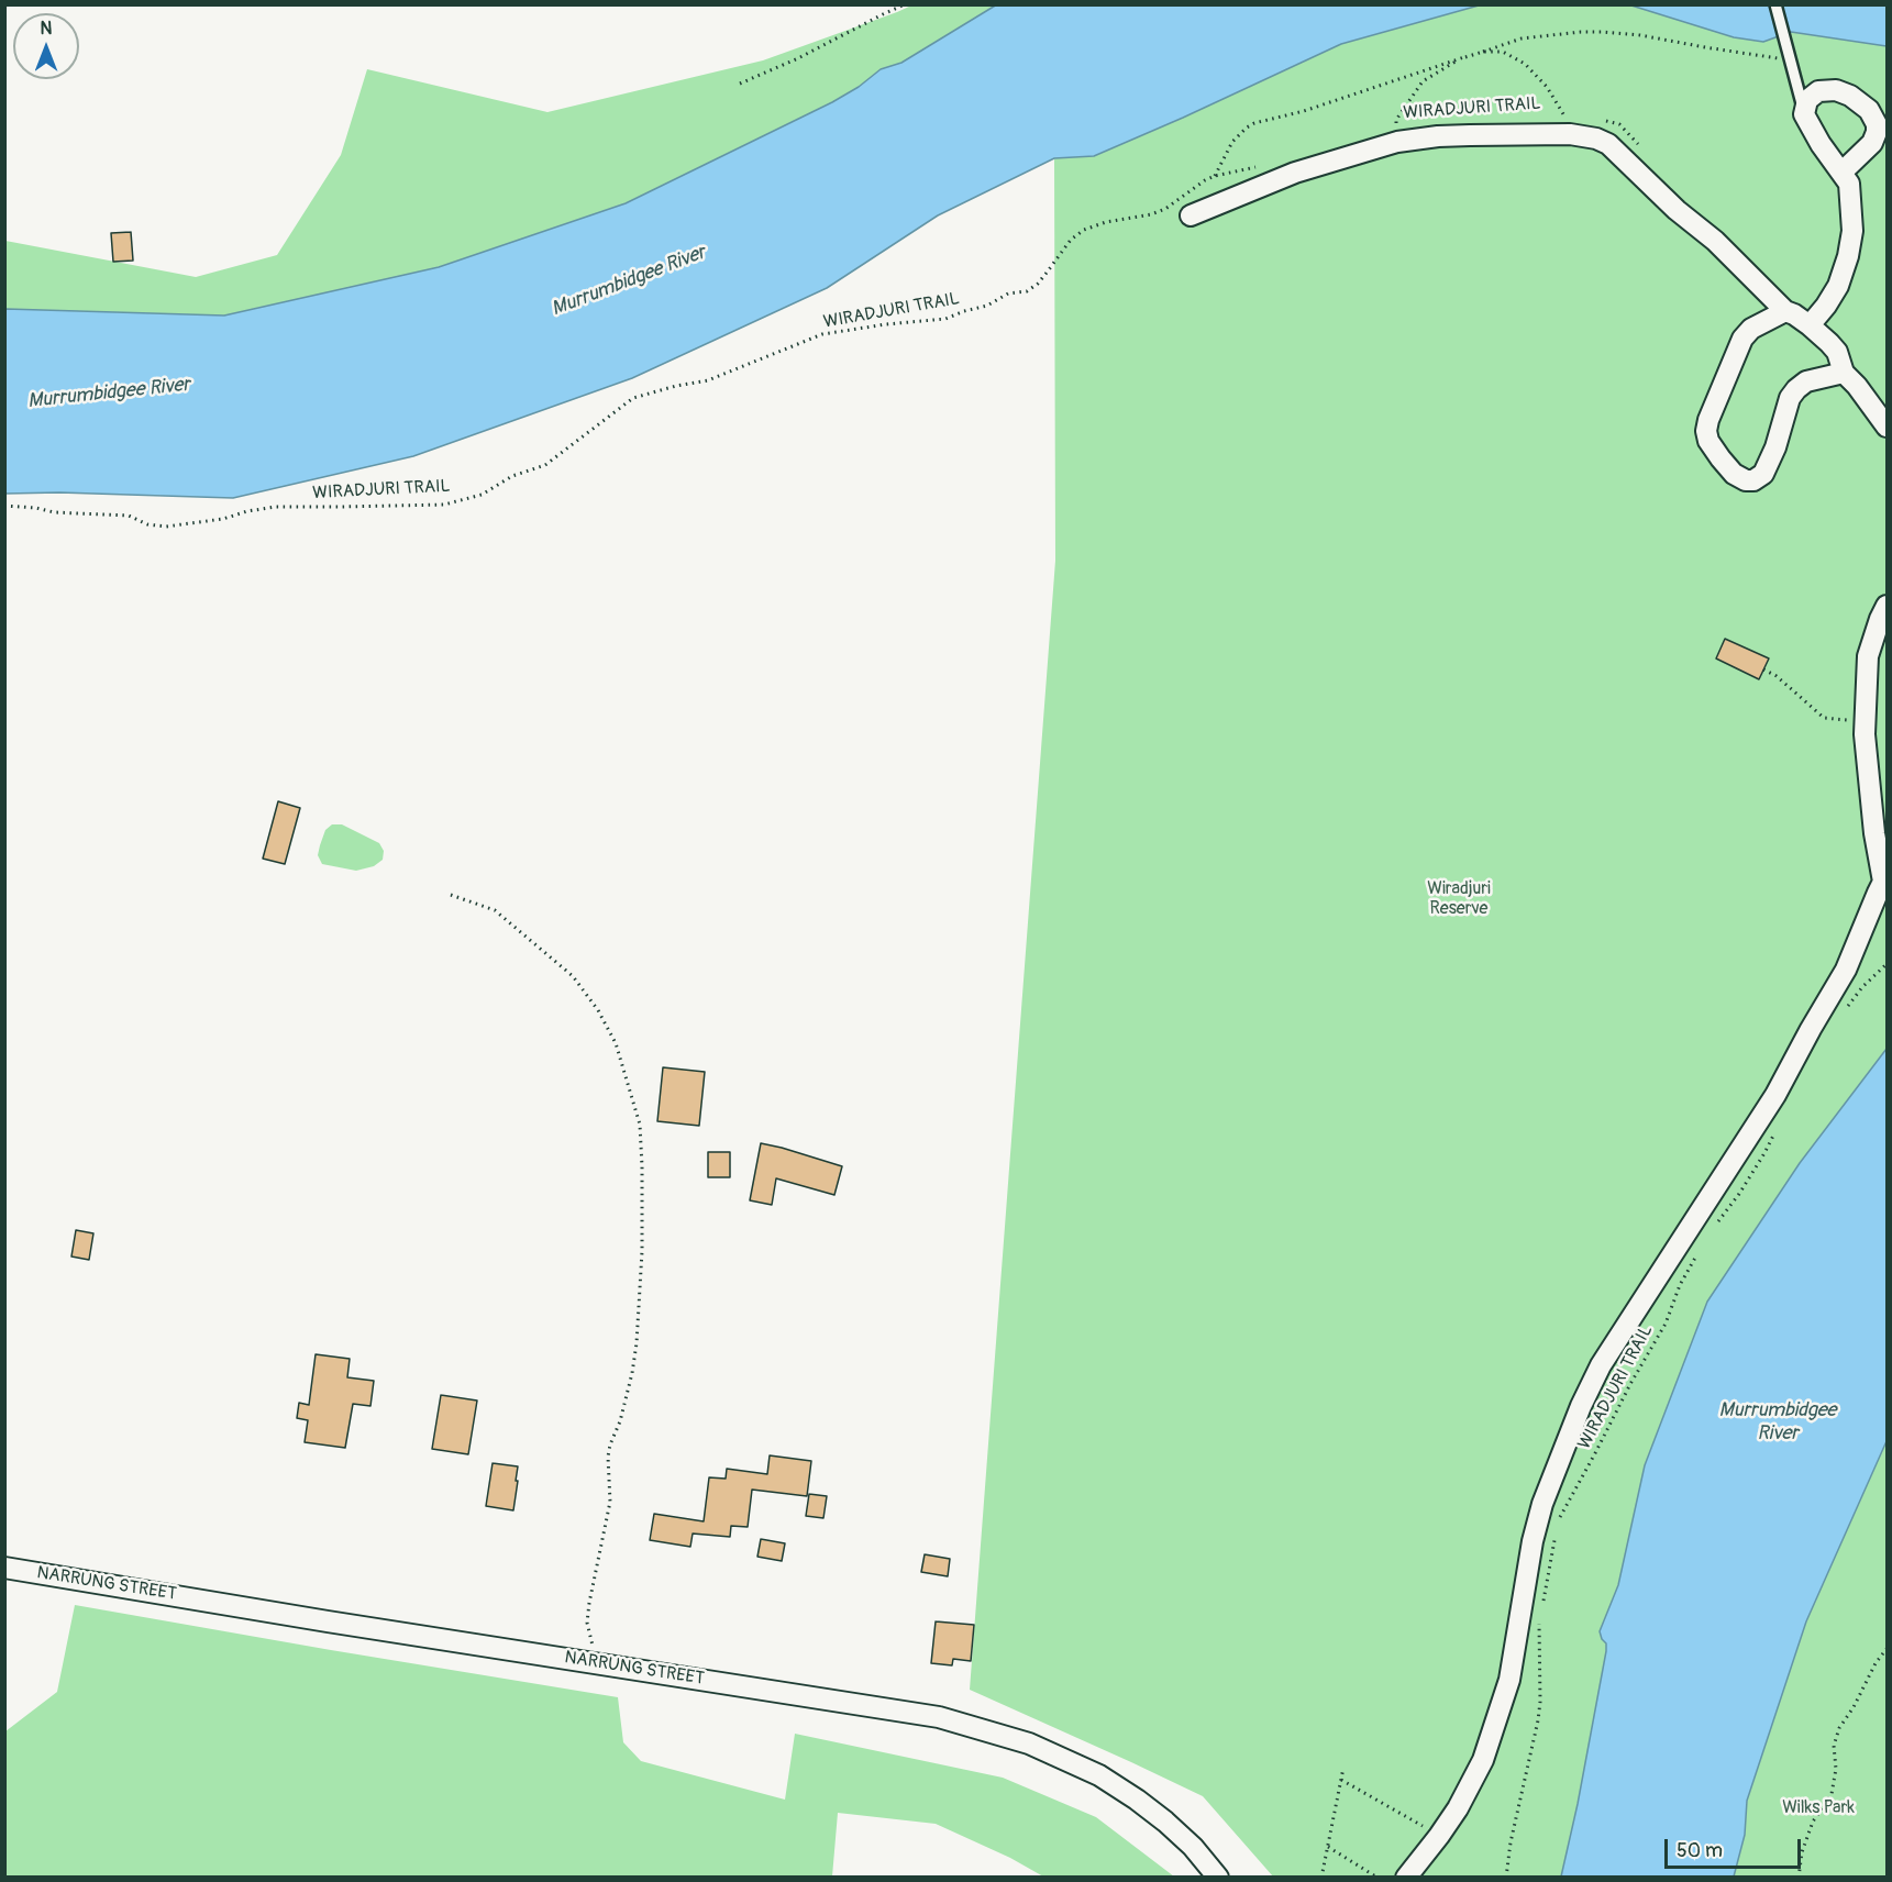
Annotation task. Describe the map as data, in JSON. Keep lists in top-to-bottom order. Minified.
{"streets":{"street":["NARRUNG STREET"],"path":["WIRADJURI TRAIL"]},"water":["Murrumbidgee River"],"parks":["Wiradjuri Reserve","Wilks Park"],"scale_bar":"50 m","north":"top"}
